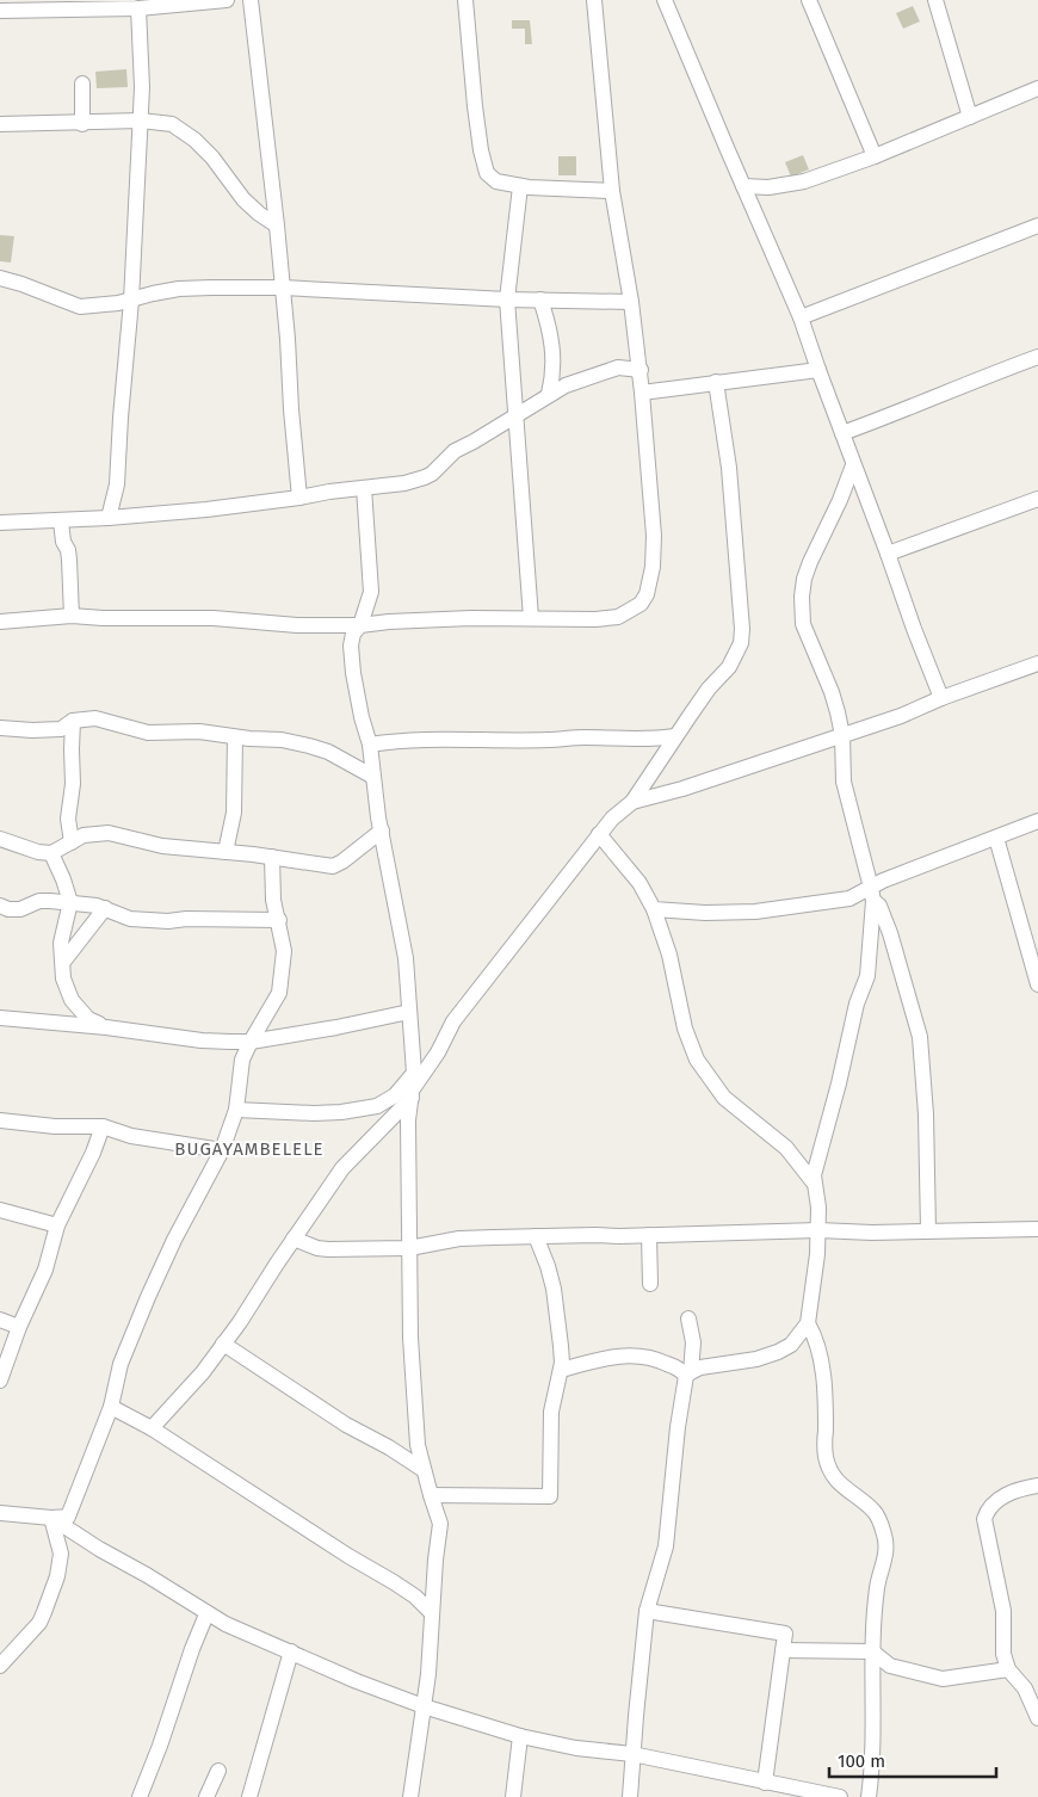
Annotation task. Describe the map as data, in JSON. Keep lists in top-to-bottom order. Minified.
{"districts":["BUGAYAMBELELE"],"scale_bar":"100 m"}
